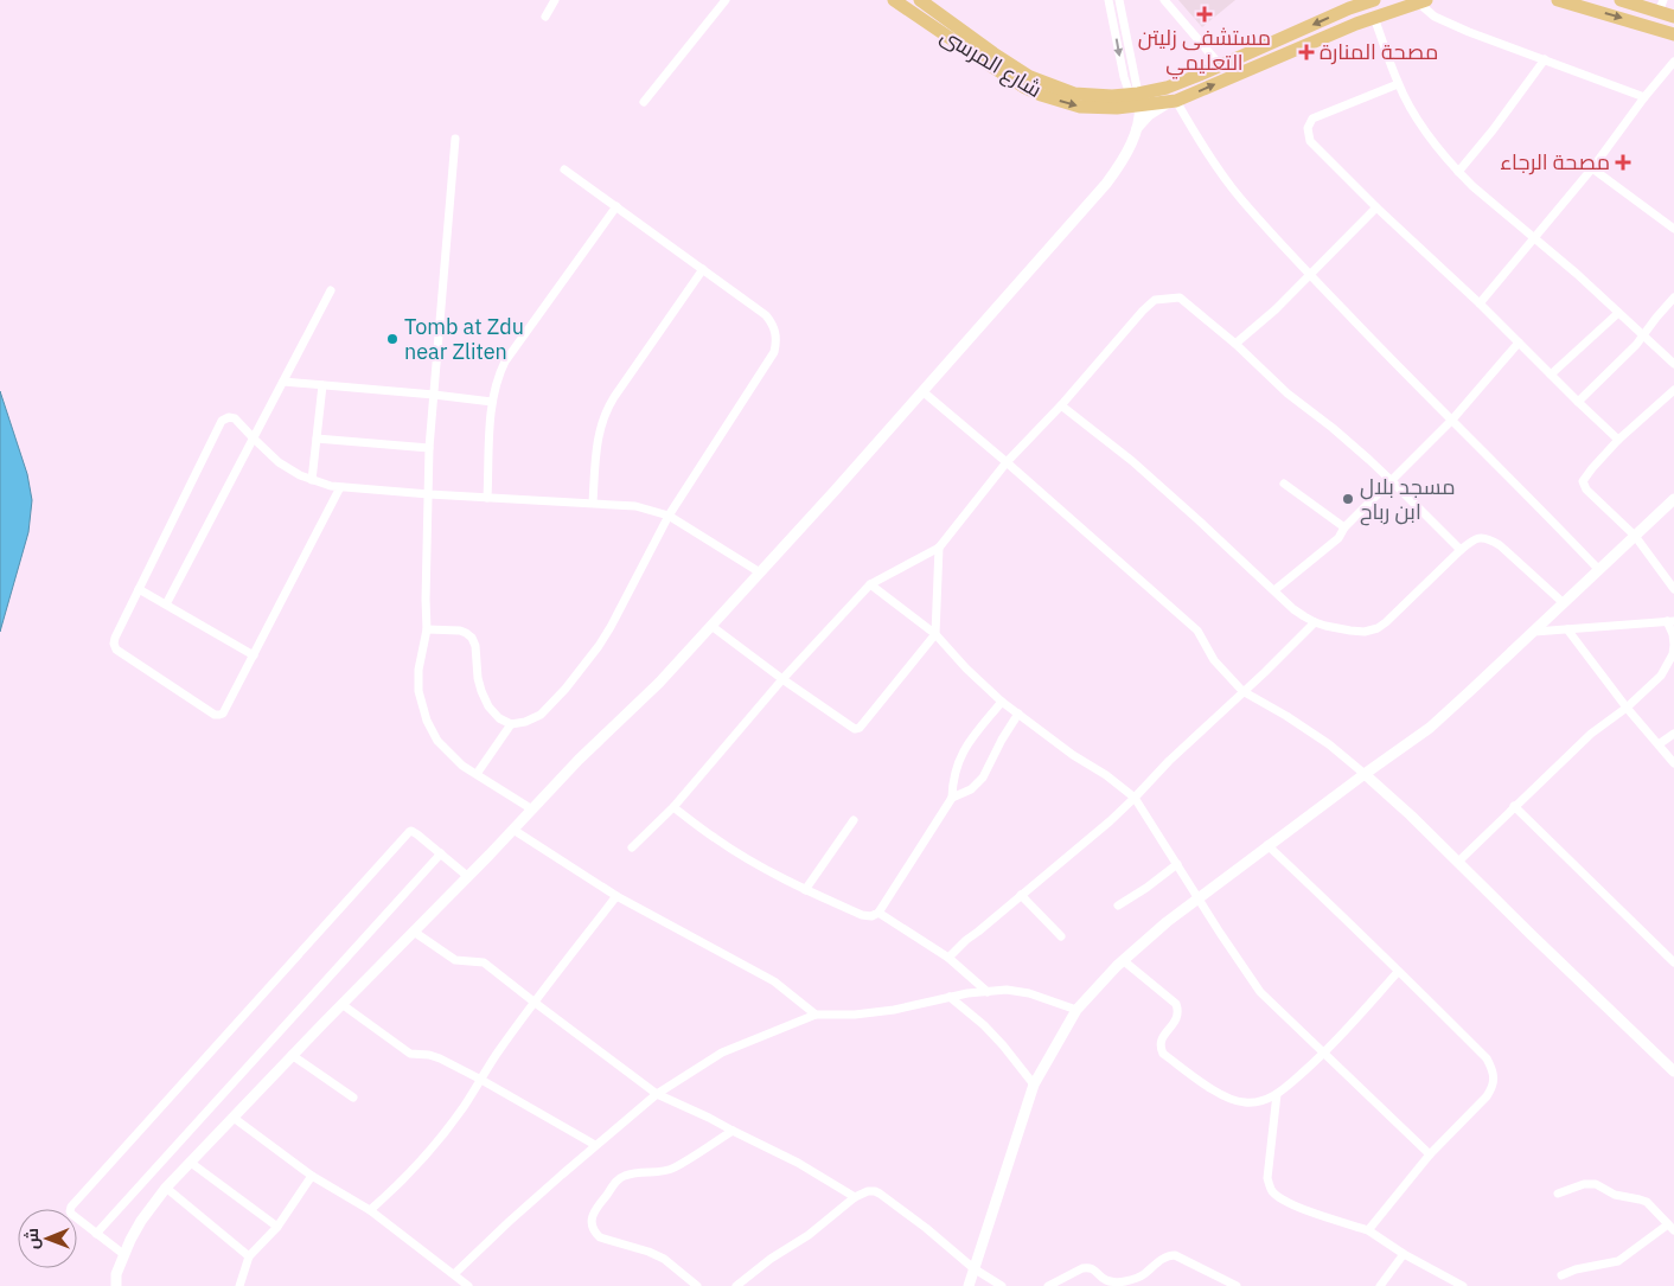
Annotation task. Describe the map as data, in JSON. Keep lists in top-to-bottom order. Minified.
{"streets":{"main road":["شارع المرسى"]},"places":{"health":["مستشفى زليتن التعليمي","مصحة المنارة","مصحة الرجاء"],"other":["Tomb at Zdu near Zliten","مسجد بلال ابن رباح"]},"north":"left"}
